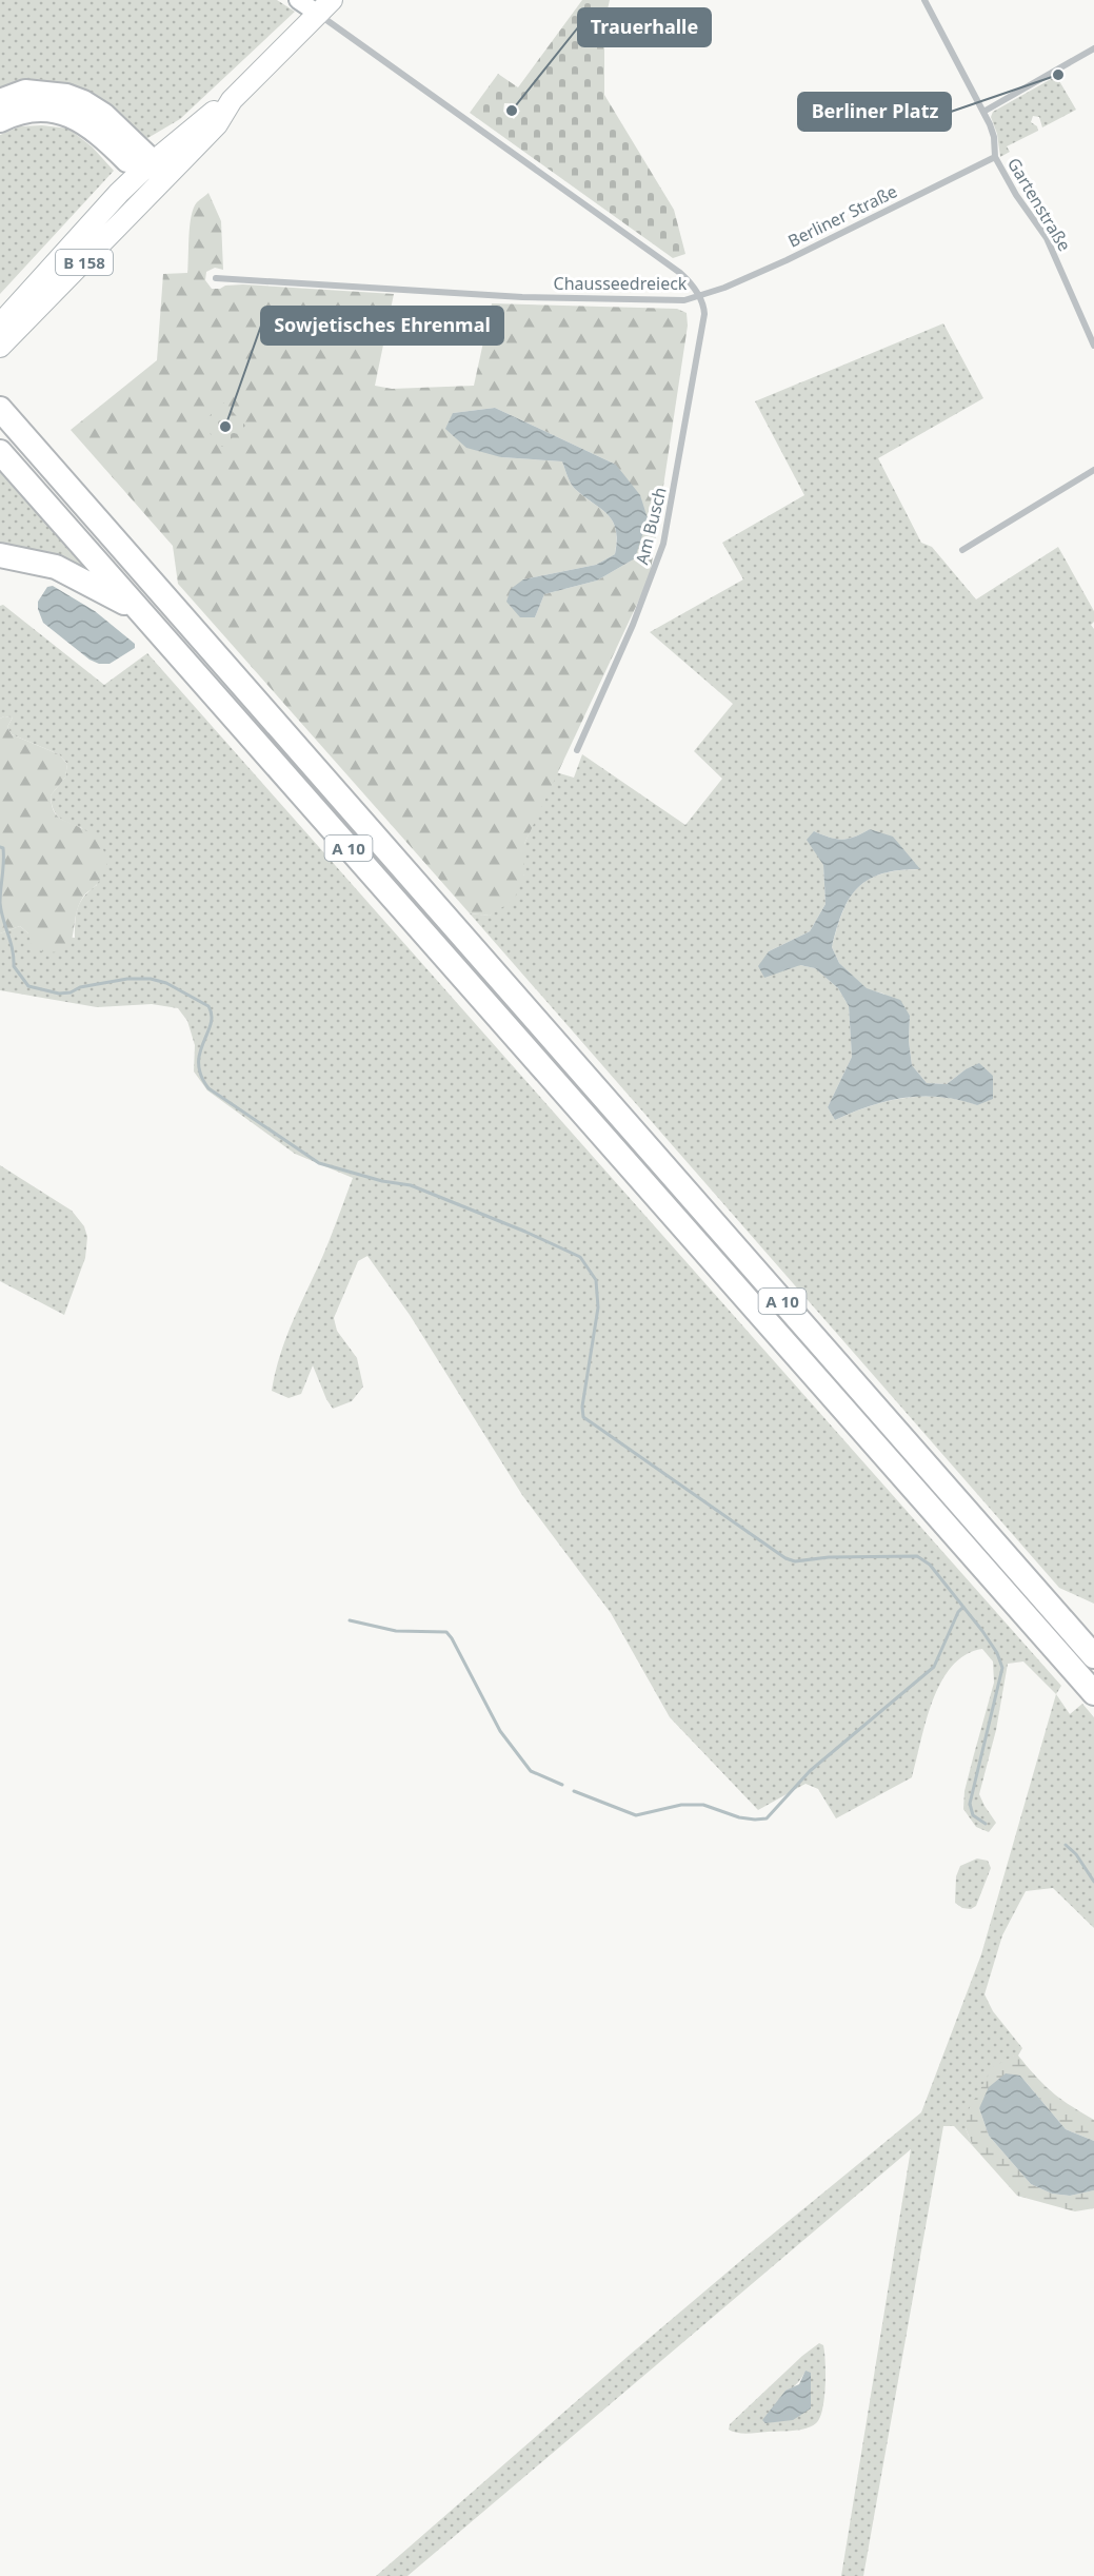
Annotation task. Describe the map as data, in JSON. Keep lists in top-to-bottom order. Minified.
{"streets":{"highway":["A 10"],"main road":["B 158"],"street":["Gartenstraße","Berliner Straße","Chausseedreieck","Am Busch"]},"crossings":[["Gartenstraße","Berliner Straße"],["Berliner Straße","Chausseedreieck"],["Berliner Straße","Am Busch"],["B 158","Chausseedreieck"],["Chausseedreieck","Am Busch"]],"places":["Berliner Platz","Trauerhalle","Sowjetisches Ehrenmal"]}
